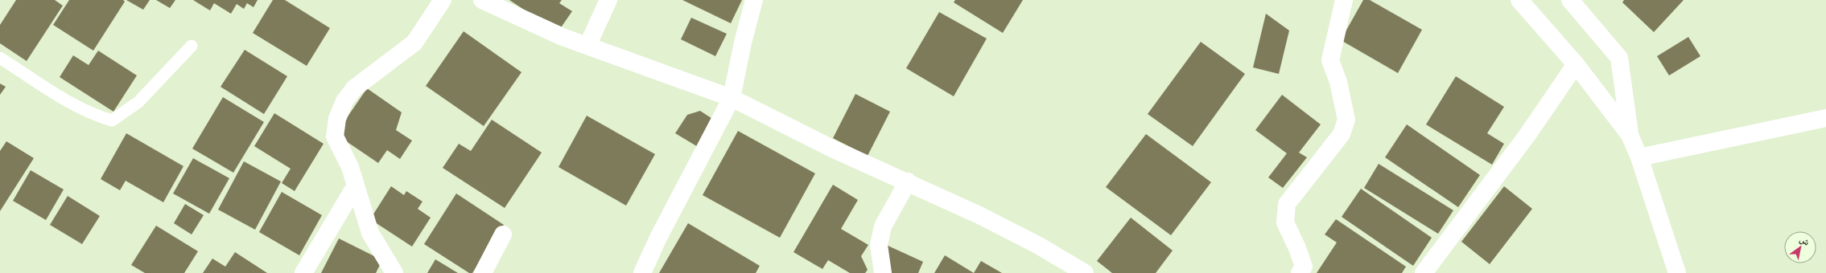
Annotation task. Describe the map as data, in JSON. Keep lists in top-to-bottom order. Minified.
{"north":"top right"}
